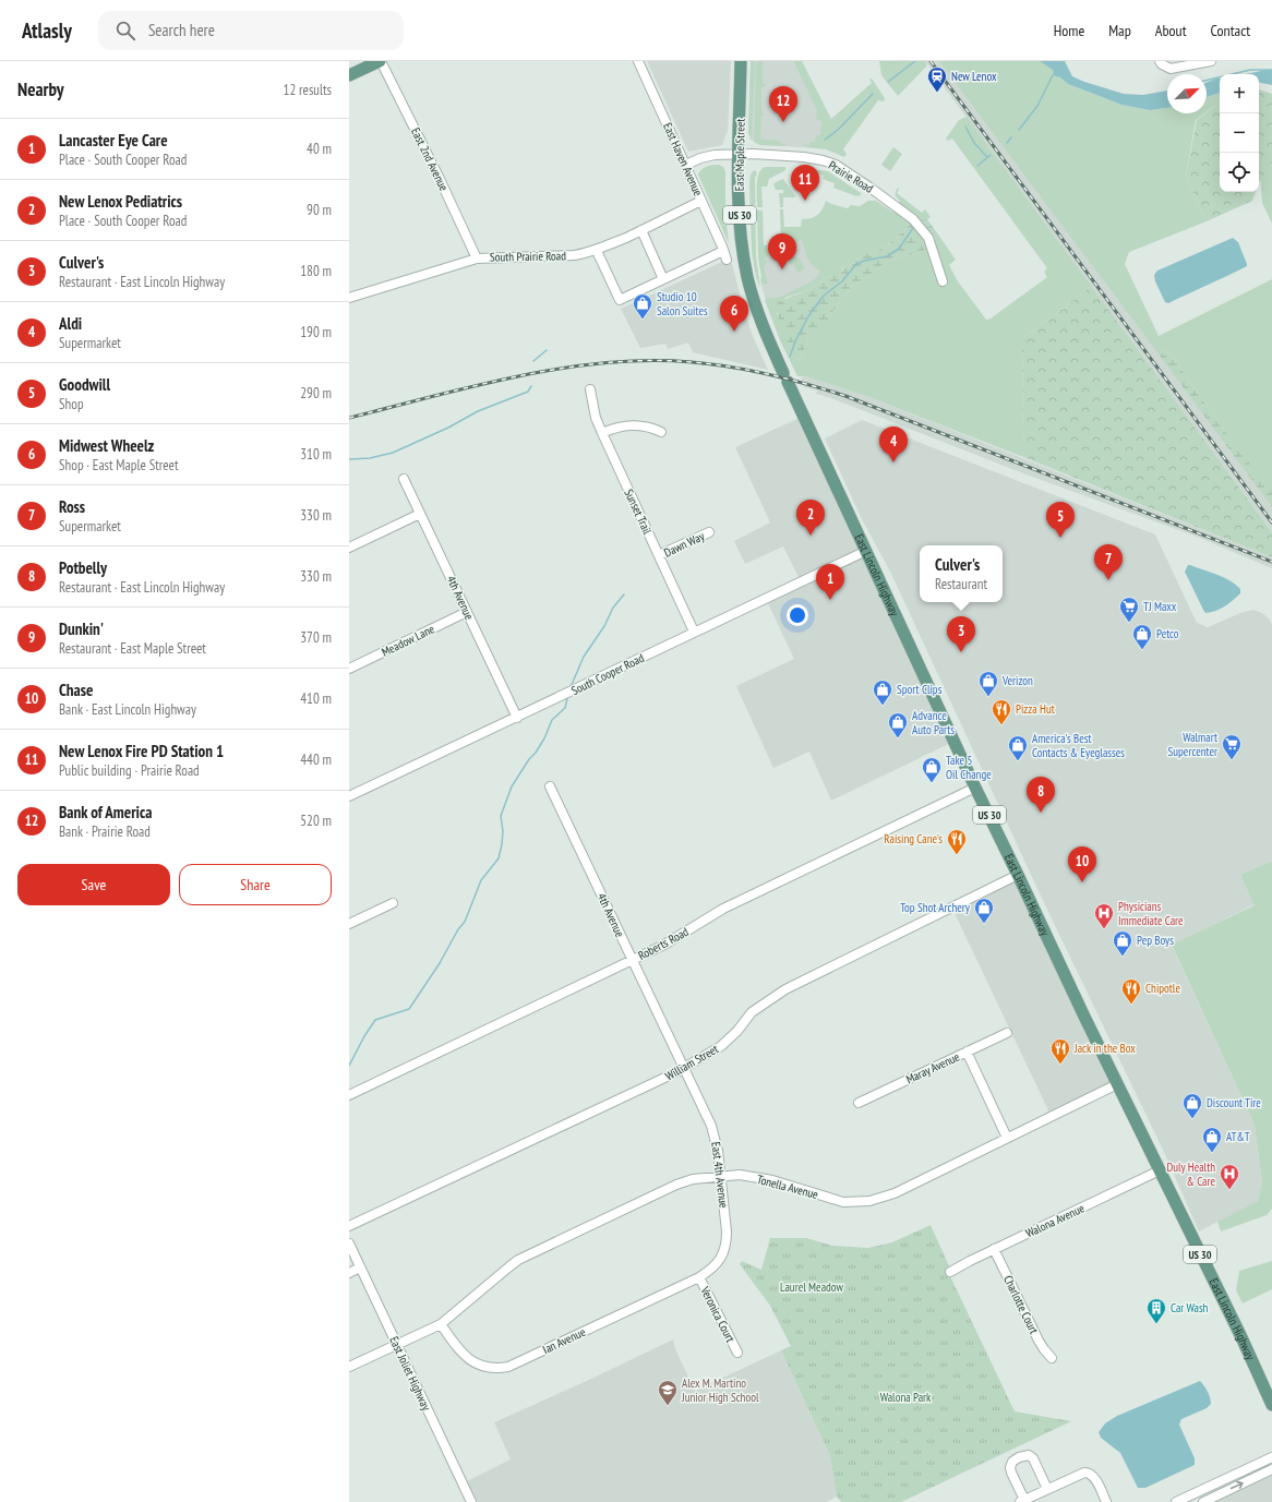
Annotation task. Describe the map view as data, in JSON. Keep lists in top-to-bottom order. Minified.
{"streets":{"main road":["East Maple Street","US 30","East Lincoln Highway"],"street":["East 2nd Avenue","East Haven Avenue","Prairie Road","South Prairie Road","Sunset Trail","Dawn Way","4th Avenue","Meadow Lane","South Cooper Road","Roberts Road","William Street","Maray Avenue","East 4th Avenue","Tonella Avenue","Walona Avenue","Charlotte Court","Veronica Court","Ian Avenue","East Joliet Highway"]},"crossings":[["East Maple Street","Prairie Road"],["East Maple Street","East Lincoln Highway"],["East 2nd Avenue","South Prairie Road"],["East Haven Avenue","Prairie Road"],["East Haven Avenue","South Prairie Road"],["Sunset Trail","Dawn Way"],["Sunset Trail","South Cooper Road"],["East Lincoln Highway","South Cooper Road"],["East Lincoln Highway","Roberts Road"],["East Lincoln Highway","William Street"],["East Lincoln Highway","Tonella Avenue"],["East Lincoln Highway","Walona Avenue"],["4th Avenue","Meadow Lane"],["4th Avenue","South Cooper Road"],["4th Avenue","Roberts Road"],["4th Avenue","William Street"],["4th Avenue","East 4th Avenue"],["William Street","East 4th Avenue"],["East 4th Avenue","Tonella Avenue"],["East 4th Avenue","Veronica Court"],["East 4th Avenue","Ian Avenue"],["Tonella Avenue","Ian Avenue"],["Tonella Avenue","East Joliet Highway"],["Walona Avenue","Charlotte Court"],["Veronica Court","Ian Avenue"]],"parks":["Laurel Meadow","Walona Park"],"places":{"station":["New Lenox"],"shop":["Studio 10 Salon Suites","Petco","Verizon","Sport Clips","Advance Auto Parts","America's Best Contacts & Eyeglasses","Take 5 Oil Change","Top Shot Archery","Pep Boys","Discount Tire","AT&T"],"supermarket":["TJ Maxx","Walmart Supercenter"],"restaurant":["Pizza Hut","Raising Cane's","Chipotle","Jack in the Box"],"hospital":["Physicians Immediate Care","Duly Health & Care"],"building":["Car Wash"],"school or university":["Alex M. Martino Junior High School"]},"north":"top right","page":{"header":"Atlasly","search":"Search here","nav":["Home","Map","About","Contact"],"heading":["Nearby","12 results"],"map_buttons":["+","−"],"pins":["12","11","9","6","4","2","5","7","1","3","8","10"],"list":[{"mark":"1","name":"Lancaster Eye Care","note":"Place · South Cooper Road","value":"40 m"},{"mark":"2","name":"New Lenox Pediatrics","note":"Place · South Cooper Road","value":"90 m"},{"mark":"3","name":"Culver's","note":"Restaurant · East Lincoln Highway","value":"180 m"},{"mark":"4","name":"Aldi","note":"Supermarket","value":"190 m"},{"mark":"5","name":"Goodwill","note":"Shop","value":"290 m"},{"mark":"6","name":"Midwest Wheelz","note":"Shop · East Maple Street","value":"310 m"},{"mark":"7","name":"Ross","note":"Supermarket","value":"330 m"},{"mark":"8","name":"Potbelly","note":"Restaurant · East Lincoln Highway","value":"330 m"},{"mark":"9","name":"Dunkin'","note":"Restaurant · East Maple Street","value":"370 m"},{"mark":"10","name":"Chase","note":"Bank · East Lincoln Highway","value":"410 m"},{"mark":"11","name":"New Lenox Fire PD Station 1","note":"Public building · Prairie Road","value":"440 m"},{"mark":"12","name":"Bank of America","note":"Bank · Prairie Road","value":"520 m"}],"popup":["Culver's","Restaurant"],"buttons":["Save","Share"]}}
